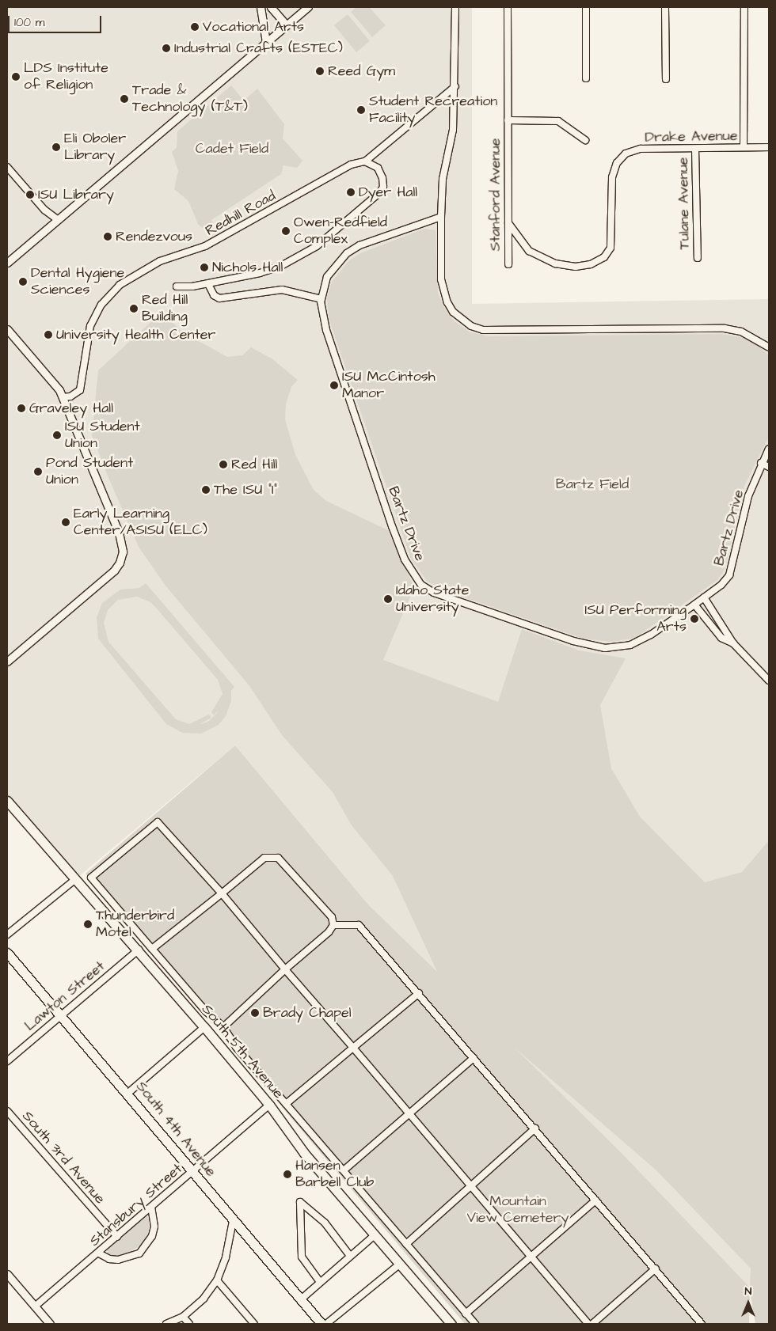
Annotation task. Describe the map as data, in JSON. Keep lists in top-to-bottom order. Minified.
{"streets":{"main road":["South 5th Avenue","South 4th Avenue"],"street":["Drake Avenue","Stanford Avenue","Tulane Avenue","Redhill Road","Bartz Drive","Lawton Street","South 3rd Avenue","Stansbury Street"]},"crossings":[["Drake Avenue","Stanford Avenue"],["Drake Avenue","Tulane Avenue"],["Lawton Street","South 5th Avenue"],["Lawton Street","South 4th Avenue"],["South 5th Avenue","Stansbury Street"],["South 4th Avenue","Stansbury Street"],["South 3rd Avenue","Stansbury Street"]],"parks":["Cadet Field","Bartz Field","Mountain View Cemetery"],"places":["Vocational Arts","Industrial Crafts (ESTEC)","Reed Gym","LDS Institute of Religion","Trade & Technology (T&T)","Student Recreation Facility","Eli Oboler Library","Dyer Hall","ISU Library","Owen-Redfield Complex","Rendezvous","Nichols Hall","Dental Hygiene Sciences","Red Hill Building","University Health Center","ISU McCintosh Manor","Graveley Hall","ISU Student Union","Red Hill","Pond Student Union","The ISU \"I\"","Early Learning Center/ASISU (ELC)","Idaho State University","ISU Performing Arts","Thunderbird Motel","Brady Chapel","Hansen Barbell Club"],"scale_bar":"100 m","north":"top"}
